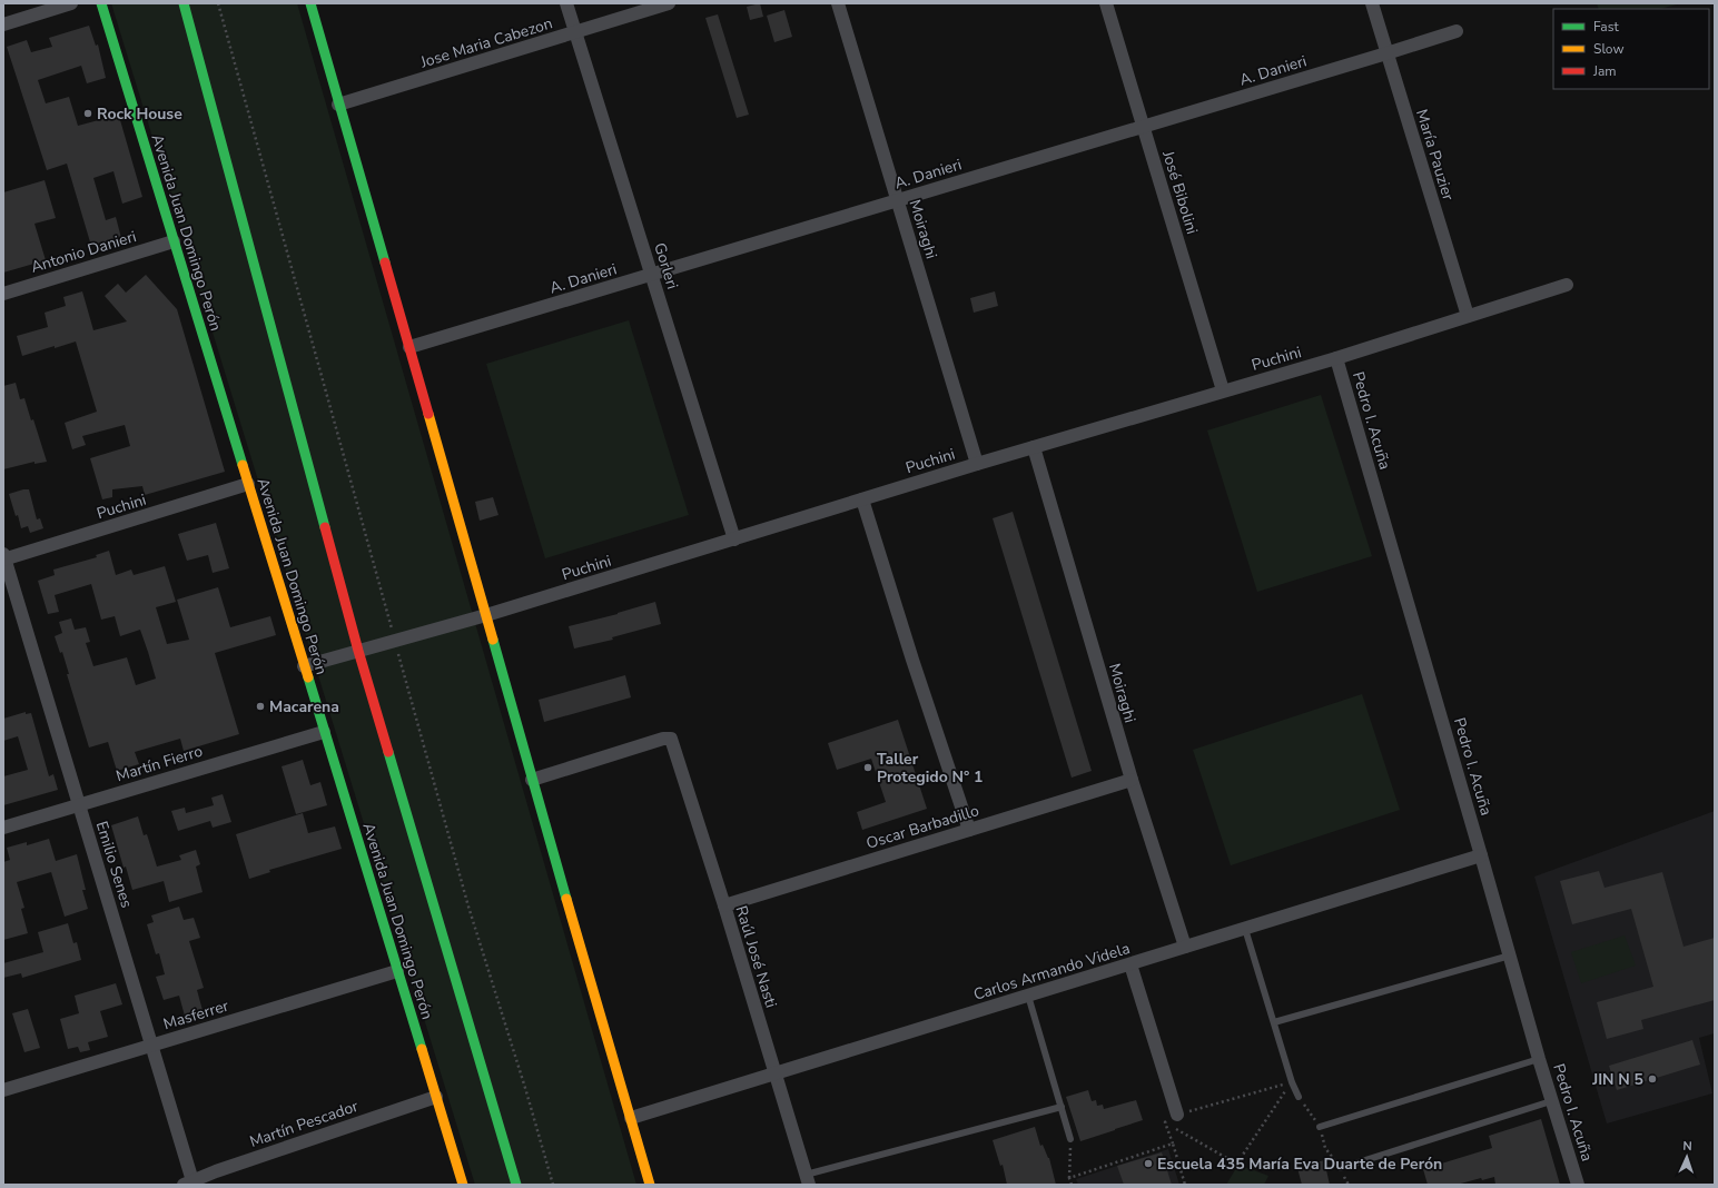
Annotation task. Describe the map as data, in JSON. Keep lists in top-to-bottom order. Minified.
{"streets":{"main road":["Avenida Juan Domingo Perón"],"street":["Jose Maria Cabezon","A. Danieri","María Pauzier","José Bibolini","Moiraghi","Antonio Danieri","Gorleri","Puchini","Pedro I. Acuña","Martín Fierro","Oscar Barbadillo","Emilio Senes","Raúl José Nasti","Carlos Armando Videla","Masferrer","Martín Pescador"]},"crossings":[["Jose Maria Cabezon","Gorleri"],["A. Danieri","María Pauzier"],["A. Danieri","José Bibolini"],["A. Danieri","Moiraghi"],["A. Danieri","Gorleri"],["María Pauzier","Puchini"],["José Bibolini","Puchini"],["Moiraghi","Puchini"],["Moiraghi","Oscar Barbadillo"],["Moiraghi","Carlos Armando Videla"],["Avenida Juan Domingo Perón","Antonio Danieri"],["Avenida Juan Domingo Perón","Puchini"],["Avenida Juan Domingo Perón","Martín Fierro"],["Avenida Juan Domingo Perón","Masferrer"],["Avenida Juan Domingo Perón","Martín Pescador"],["Gorleri","Puchini"],["Puchini","Pedro I. Acuña"],["Puchini","Emilio Senes"],["Pedro I. Acuña","Carlos Armando Videla"],["Martín Fierro","Emilio Senes"],["Oscar Barbadillo","Raúl José Nasti"],["Emilio Senes","Masferrer"],["Emilio Senes","Martín Pescador"],["Raúl José Nasti","Carlos Armando Videla"]],"places":["Rock House","Macarena","Taller Protegido N° 1","JIN N 5","Escuela 435 María Eva Duarte de Perón"],"legend":["Fast","Slow","Jam"],"north":"top"}
